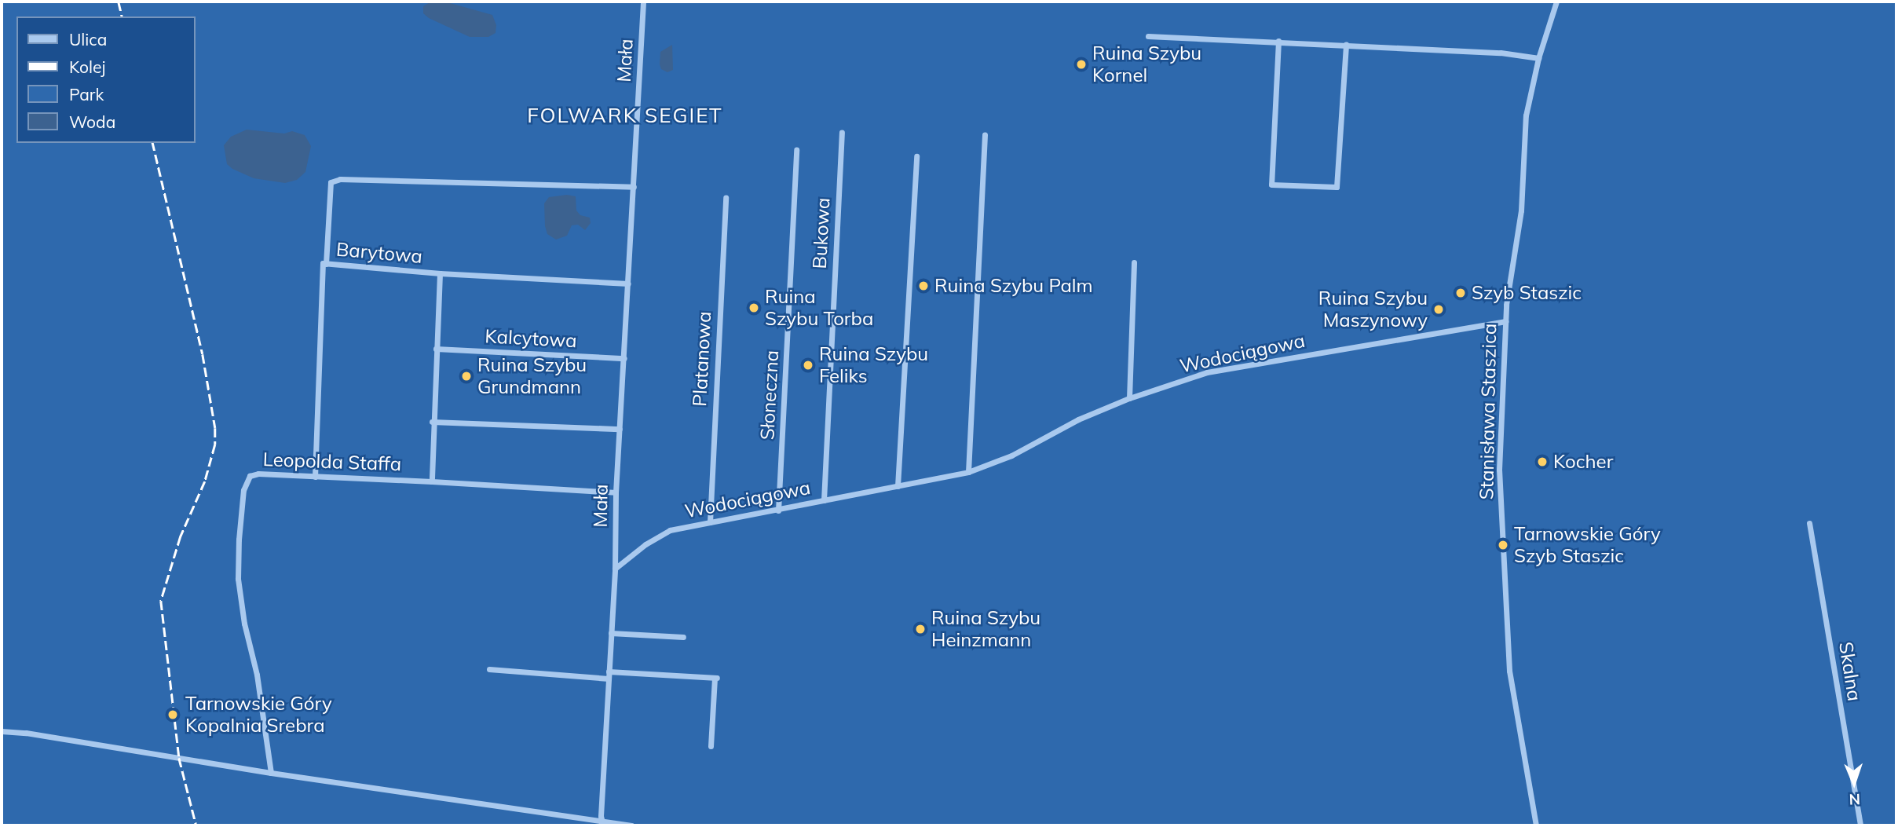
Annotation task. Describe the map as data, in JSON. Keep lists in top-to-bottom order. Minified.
{"streets":{"street":["Mała","Bukowa","Barytowa","Kalcytowa","Wodociągowa","Platanowa","Słoneczna","Stanisława Staszica","Leopolda Staffa","Skalna"]},"crossings":[["Mała","Kalcytowa"],["Mała","Wodociągowa"],["Mała","Leopolda Staffa"],["Bukowa","Wodociągowa"],["Barytowa","Kalcytowa"],["Barytowa","Leopolda Staffa"],["Wodociągowa","Platanowa"],["Wodociągowa","Słoneczna"],["Wodociągowa","Stanisława Staszica"]],"districts":["FOLWARK SEGIET"],"places":["Ruina Szybu Kornel","Ruina Szybu Palm","Szyb Staszic","Ruina Szybu Torba","Ruina Szybu Maszynowy","Ruina Szybu Feliks","Ruina Szybu Grundmann","Kocher","Tarnowskie Góry Szyb Staszic","Ruina Szybu Heinzmann","Tarnowskie Góry Kopalnia Srebra"],"legend":["Ulica","Kolej","Park","Woda"],"north":"bottom"}
